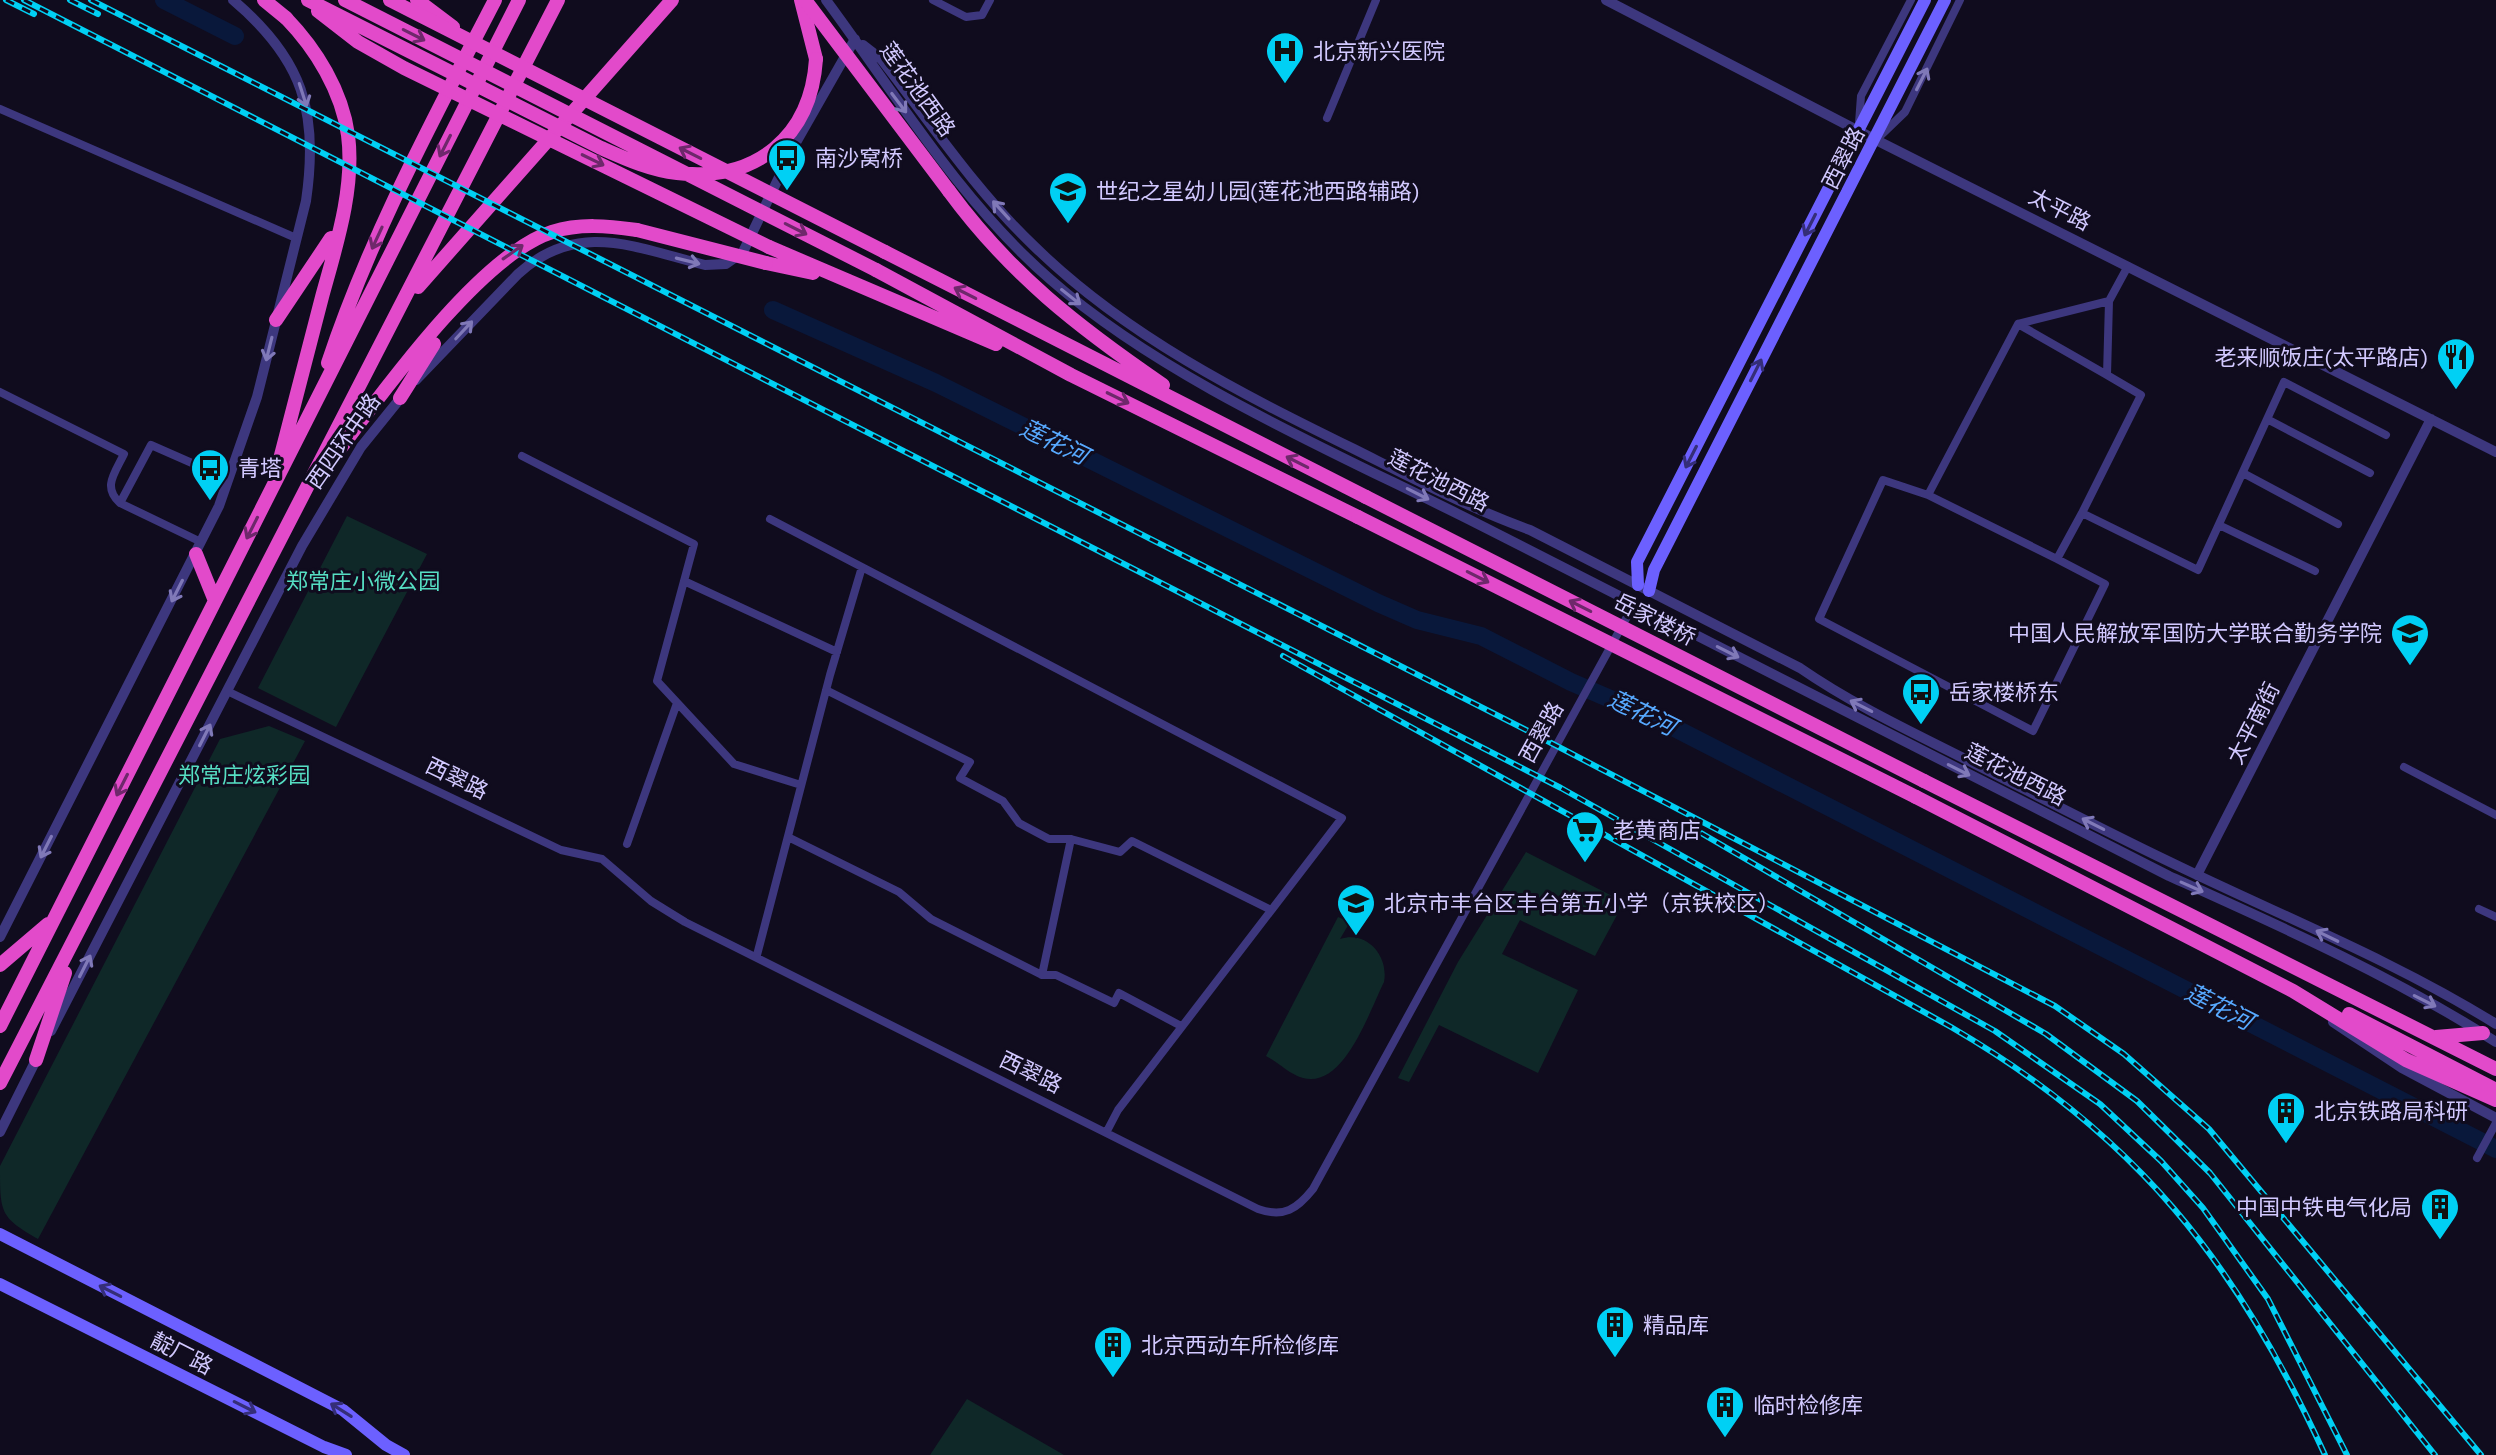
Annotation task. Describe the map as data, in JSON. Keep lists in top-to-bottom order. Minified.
{"streets":{"highway":["西四环中路","岳家楼桥"],"main road":["西翠路","靛厂路"],"street":["莲花池西路","太平路","太平南街"]},"crossings":[["莲花池西路","西翠路"],["莲花池西路","西四环中路"],["莲花池西路","太平南街"],["西翠路","太平路"],["西翠路","西四环中路"],["太平路","太平南街"]],"water":["莲花河"],"parks":["郑常庄小微公园","郑常庄炫彩园"],"places":{"hospital":["北京新兴医院"],"bus stop":["南沙窝桥","青塔","岳家楼桥东"],"school or university":["世纪之星幼儿园(莲花池西路辅路)","中国人民解放军国防大学联合勤务学院","北京市丰台区丰台第五小学（京铁校区）"],"restaurant":["老来顺饭庄(太平路店)"],"supermarket":["老黄商店"],"building":["北京铁路局科研","中国中铁电气化局","精品库","北京西动车所检修库","临时检修库"]}}
